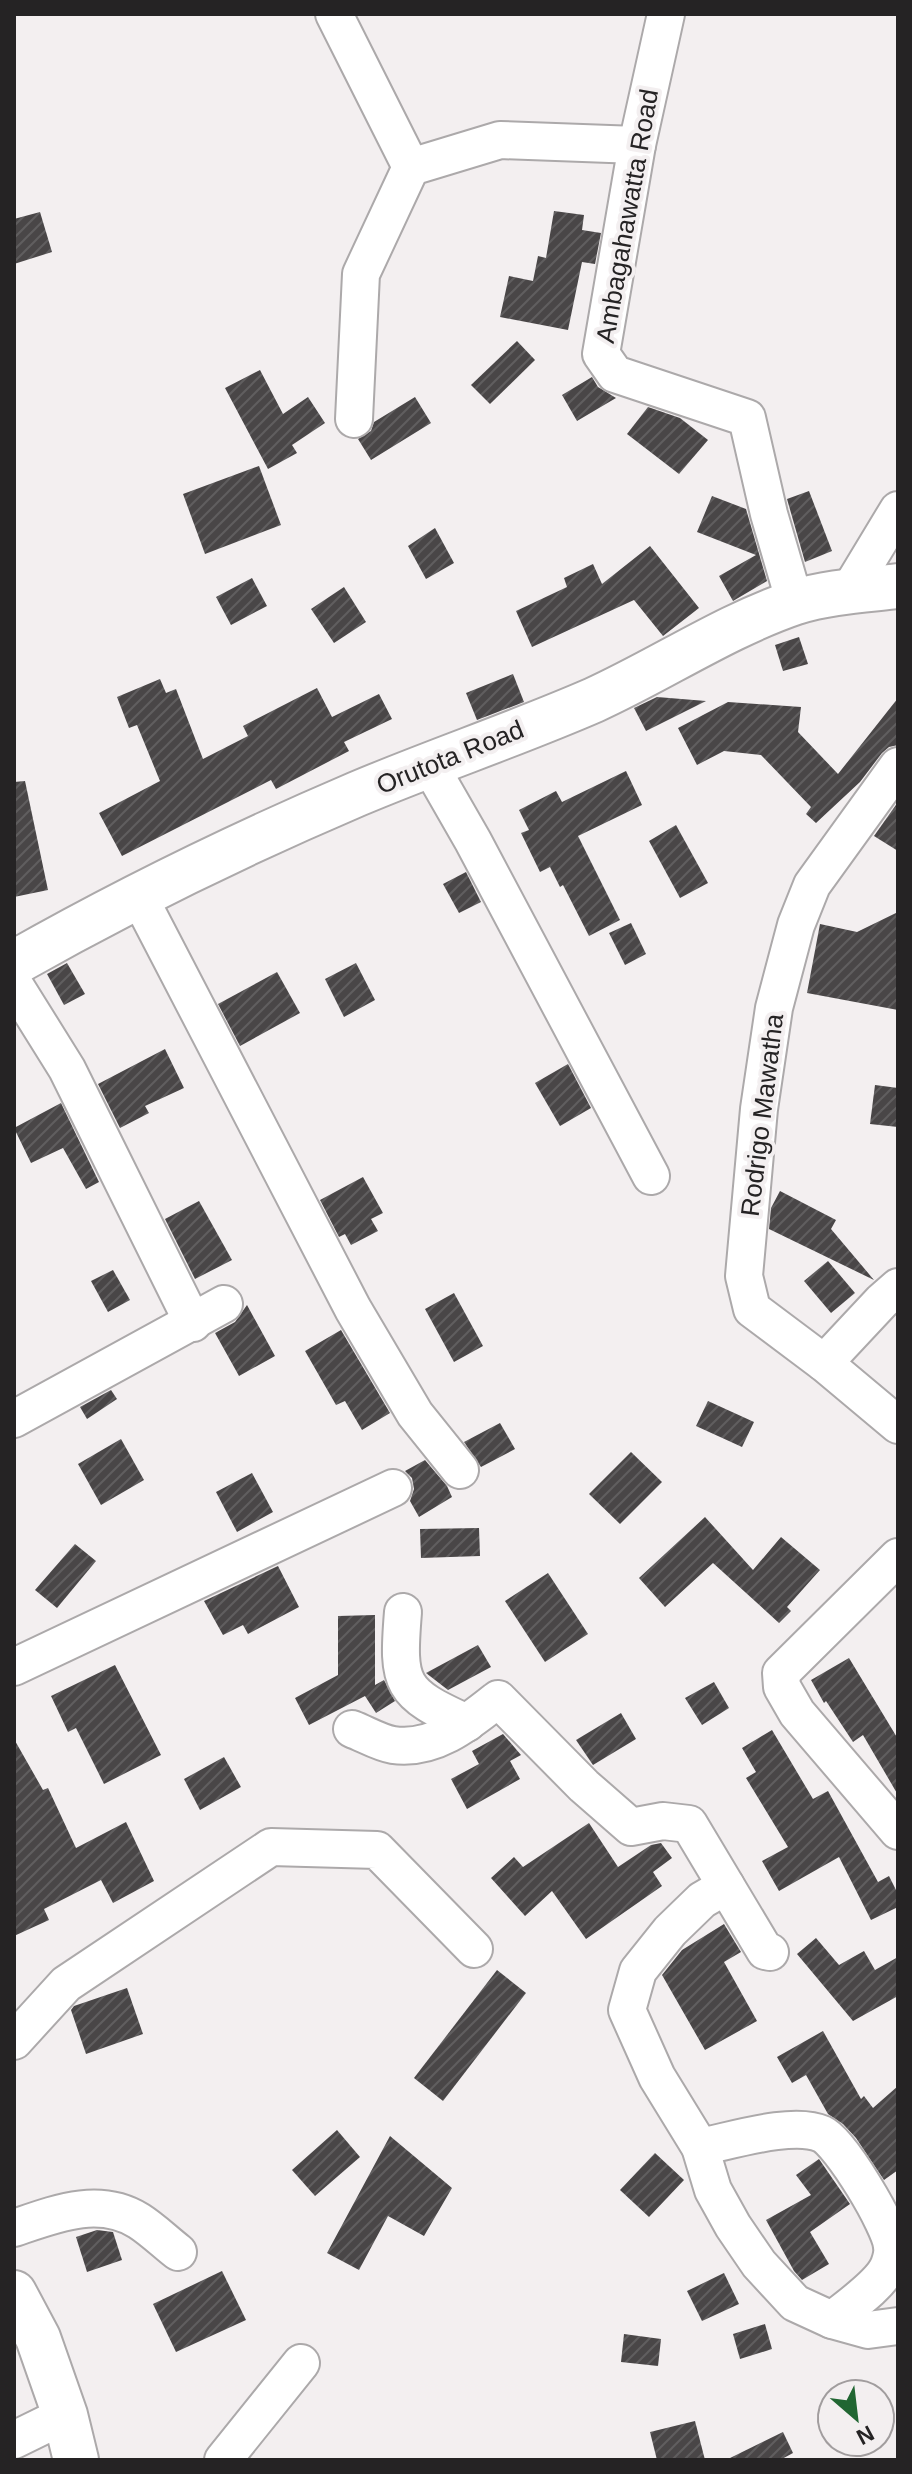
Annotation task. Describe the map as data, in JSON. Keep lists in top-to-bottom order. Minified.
{"streets":{"main road":["Orutota Road"],"street":["Ambagahawatta Road","Rodrigo Mawatha"]},"crossings":[["Ambagahawatta Road","Orutota Road"]],"north":"bottom right"}
